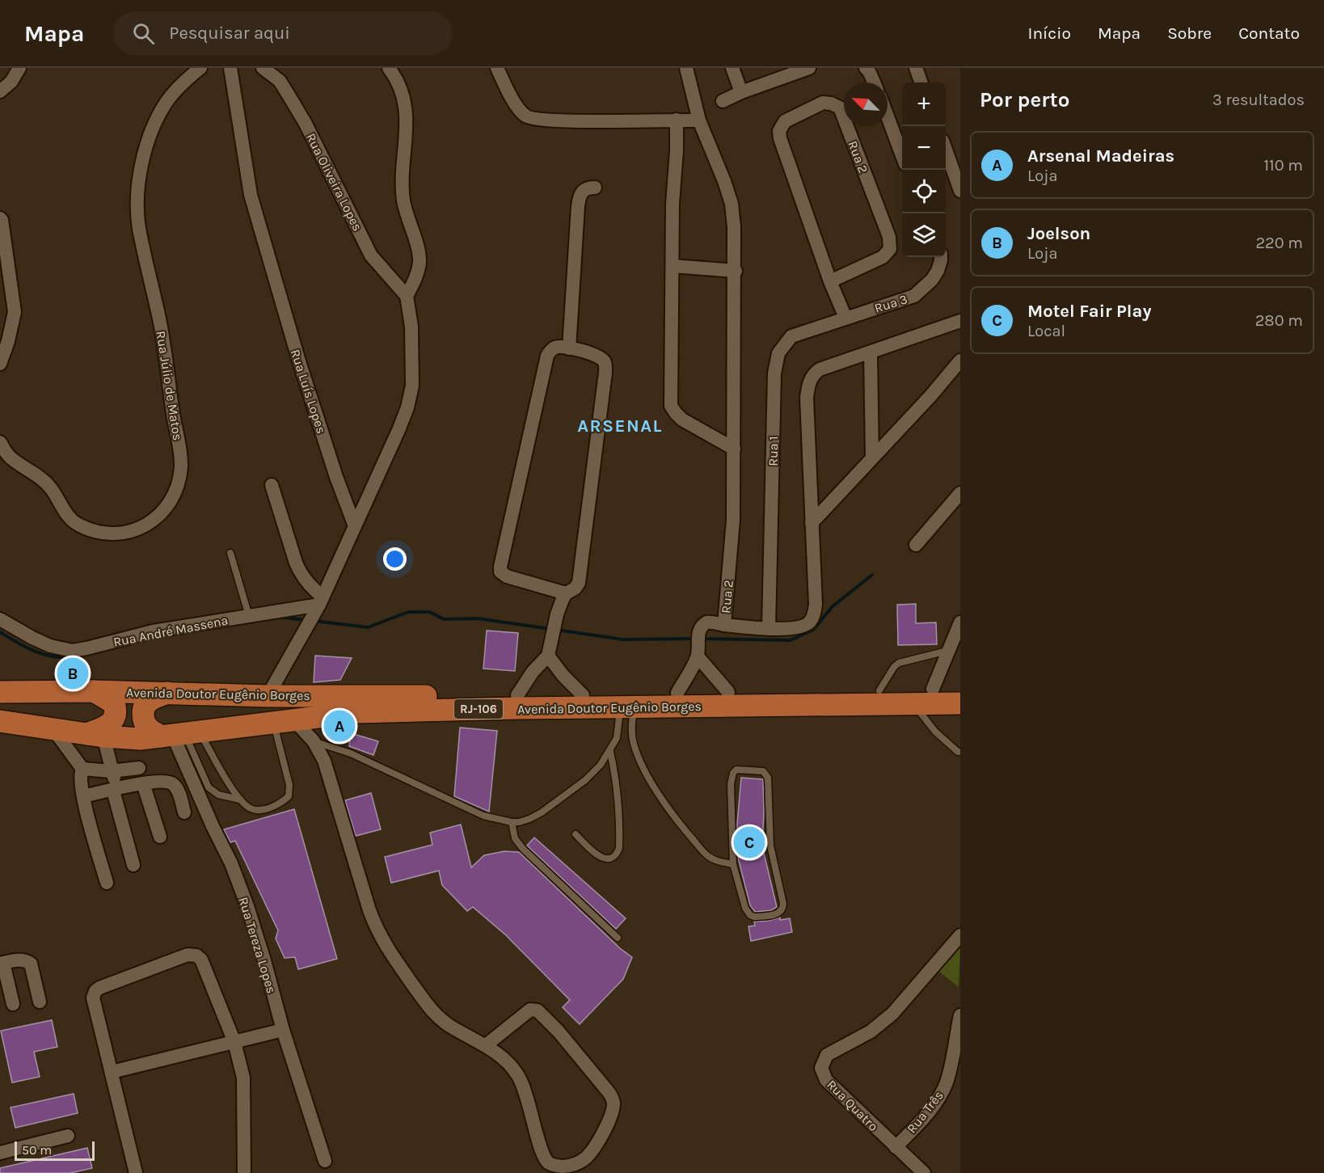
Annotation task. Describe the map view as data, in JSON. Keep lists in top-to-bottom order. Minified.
{"streets":{"highway":["Avenida Doutor Eugênio Borges","RJ-106"],"street":["Rua 2","Rua Oliveira Lopes","Rua 3","Rua Júlio de Matos","Rua Luís Lopes","Rua 1","Rua André Massena","Rua Tereza Lopes","Rua Quatro","Rua Três"]},"crossings":[["Rua 2","Rua 3"],["Rua 2","Rua 1"],["Rua 3","Rua 1"],["Avenida Doutor Eugênio Borges","Rua Tereza Lopes"],["Rua Quatro","Rua Três"]],"districts":["ARSENAL"],"scale_bar":"50 m","north":"top left","page":{"header":"Mapa","search":"Pesquisar aqui","nav":["Início","Mapa","Sobre","Contato"],"heading":["Por perto","3 resultados"],"map_buttons":["+","−"],"list":[{"mark":"A","name":"Arsenal Madeiras","note":"Loja","value":"110 m"},{"mark":"B","name":"Joelson","note":"Loja","value":"220 m"},{"mark":"C","name":"Motel Fair Play","note":"Local","value":"280 m"}],"pins":["B","A","C"],"scale":"50 m"}}
